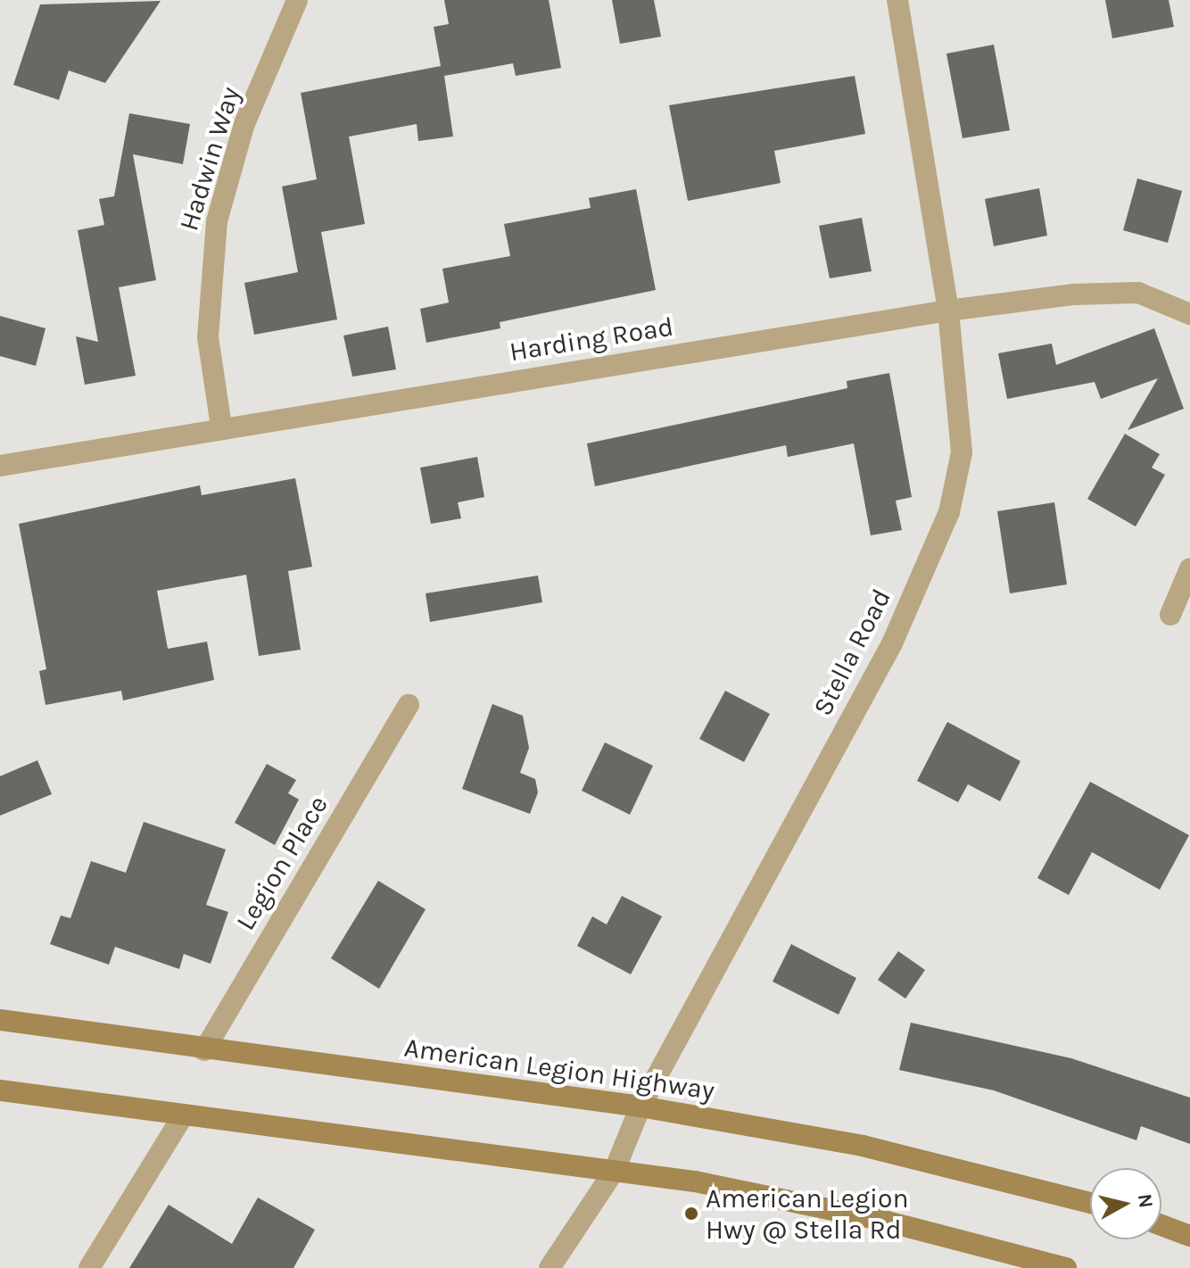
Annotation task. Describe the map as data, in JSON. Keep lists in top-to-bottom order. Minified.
{"streets":{"main road":["American Legion Highway"],"street":["Hadwin Way","Harding Road","Stella Road","Legion Place"]},"crossings":[["Hadwin Way","Harding Road"],["Harding Road","Stella Road"],["Stella Road","American Legion Highway"],["Legion Place","American Legion Highway"]],"places":["American Legion Hwy @ Stella Rd"],"north":"right"}
